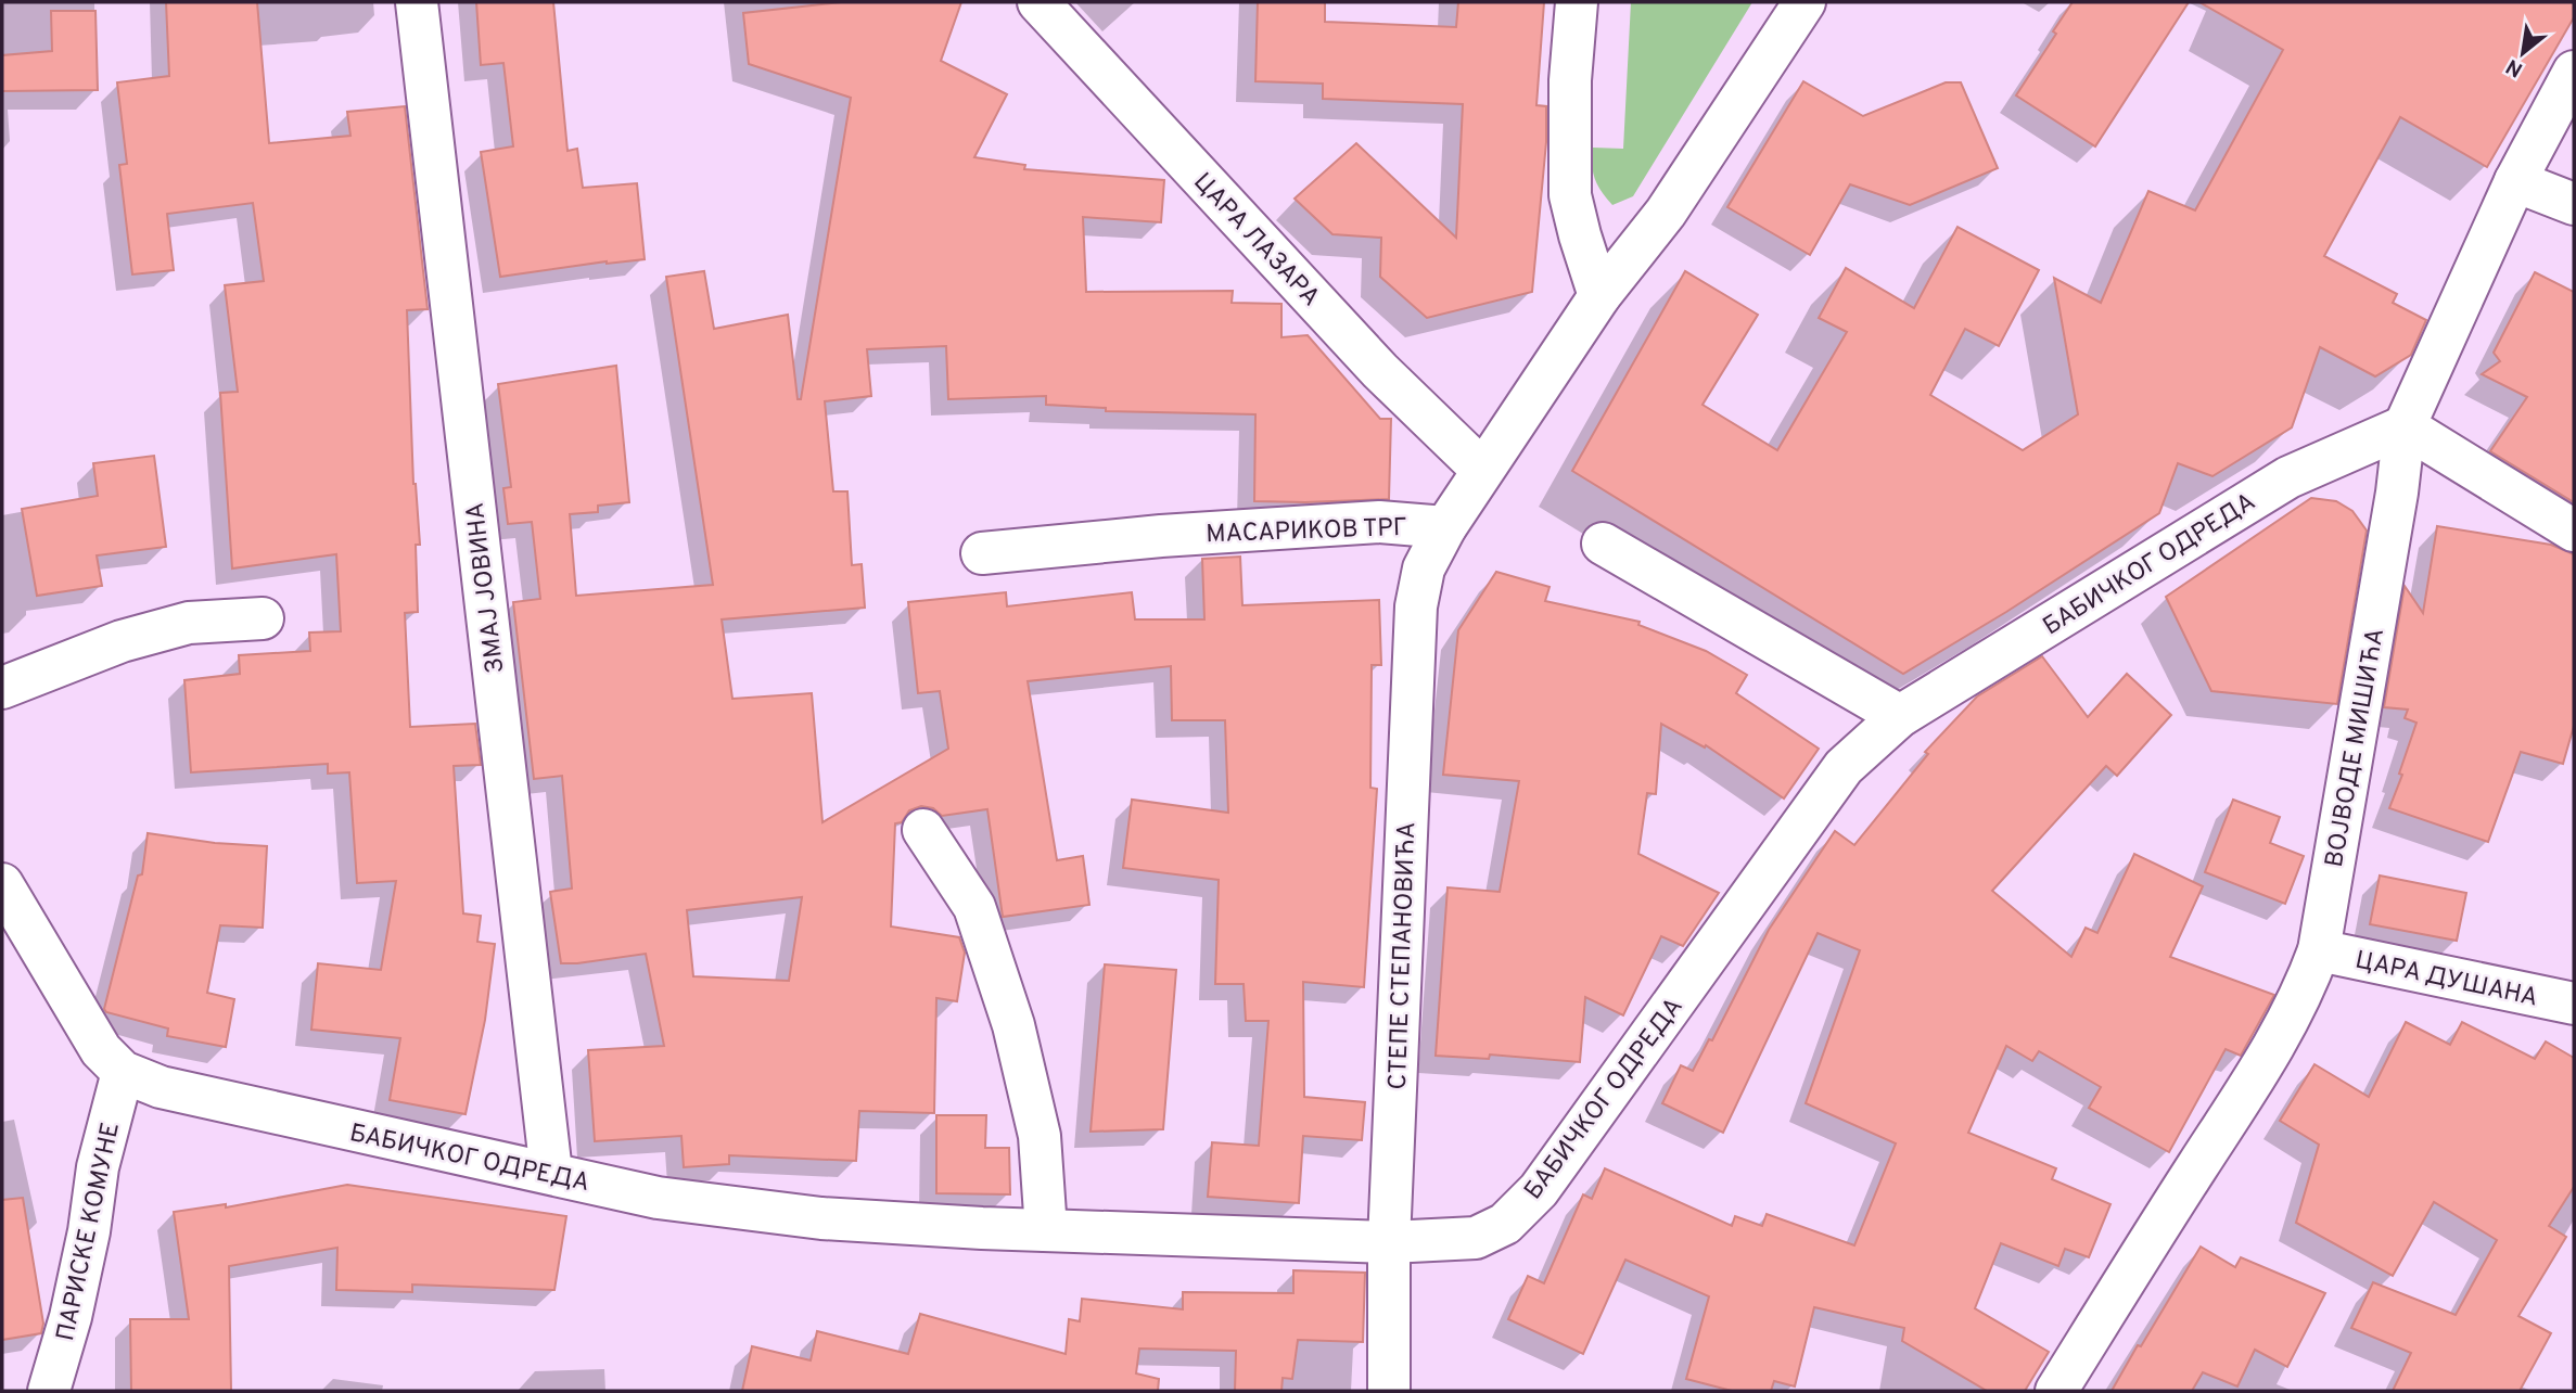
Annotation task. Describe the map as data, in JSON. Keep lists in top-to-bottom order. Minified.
{"streets":{"street":["ЦАРА ЛАЗАРА","МАСАРИКОВ ТРГ","БАБИЧКОГ ОДРЕДА","ЗМАЈ ЈОВИНА","ВОЈВОДЕ МИШИЋА","СТЕПЕ СТЕПАНОВИЋА","ЦАРА ДУШАНА","ПАРИСКЕ КОМУНЕ"]},"crossings":[["МАСАРИКОВ ТРГ","СТЕПЕ СТЕПАНОВИЋА"],["БАБИЧКОГ ОДРЕДА","ЗМАЈ ЈОВИНА"],["БАБИЧКОГ ОДРЕДА","ВОЈВОДЕ МИШИЋА"],["БАБИЧКОГ ОДРЕДА","СТЕПЕ СТЕПАНОВИЋА"],["БАБИЧКОГ ОДРЕДА","ПАРИСКЕ КОМУНЕ"],["ВОЈВОДЕ МИШИЋА","ЦАРА ДУШАНА"]],"north":"bottom left"}
